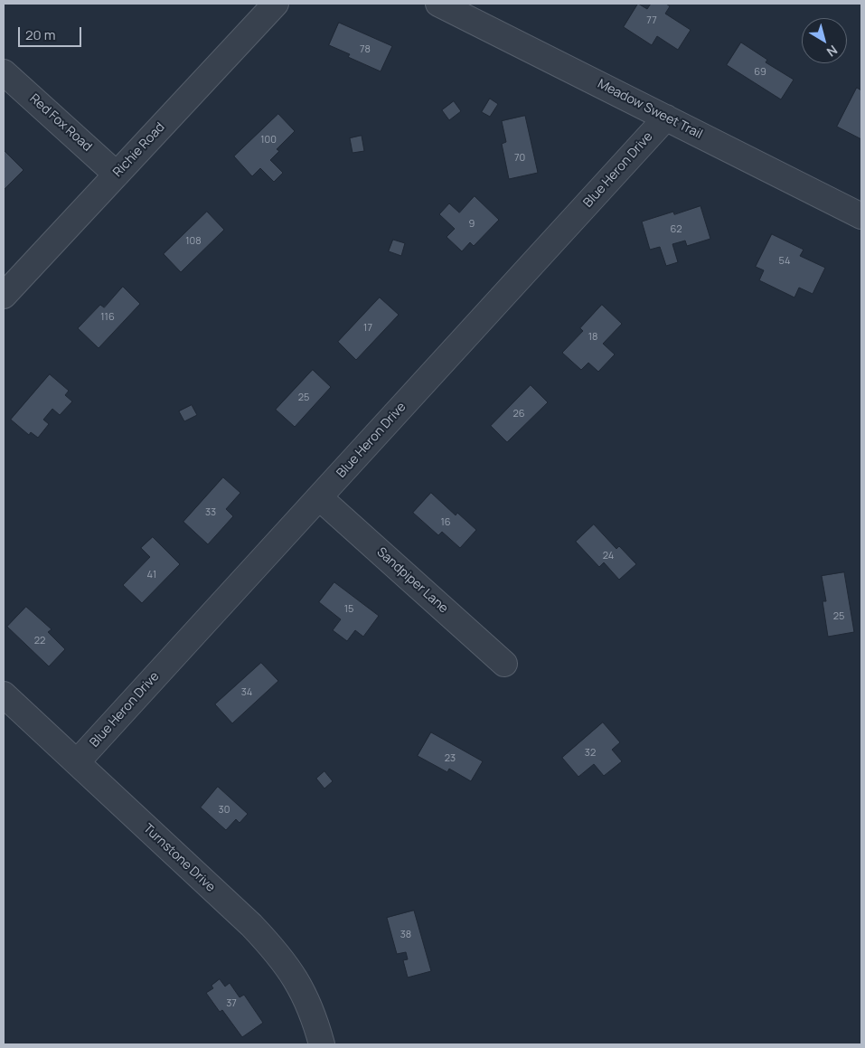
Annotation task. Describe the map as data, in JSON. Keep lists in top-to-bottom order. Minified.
{"streets":{"street":["Meadow Sweet Trail","Red Fox Road","Richie Road","Blue Heron Drive","Sandpiper Lane","Turnstone Drive"]},"crossings":[["Meadow Sweet Trail","Blue Heron Drive"],["Red Fox Road","Richie Road"],["Blue Heron Drive","Sandpiper Lane"],["Blue Heron Drive","Turnstone Drive"]],"house_numbers":["77","78","69","100","70","9","62","108","54","116","17","18","25","26","33","16","24","41","15","25","22","34","32","23","30","38","37"],"scale_bar":"20 m","north":"bottom right"}
